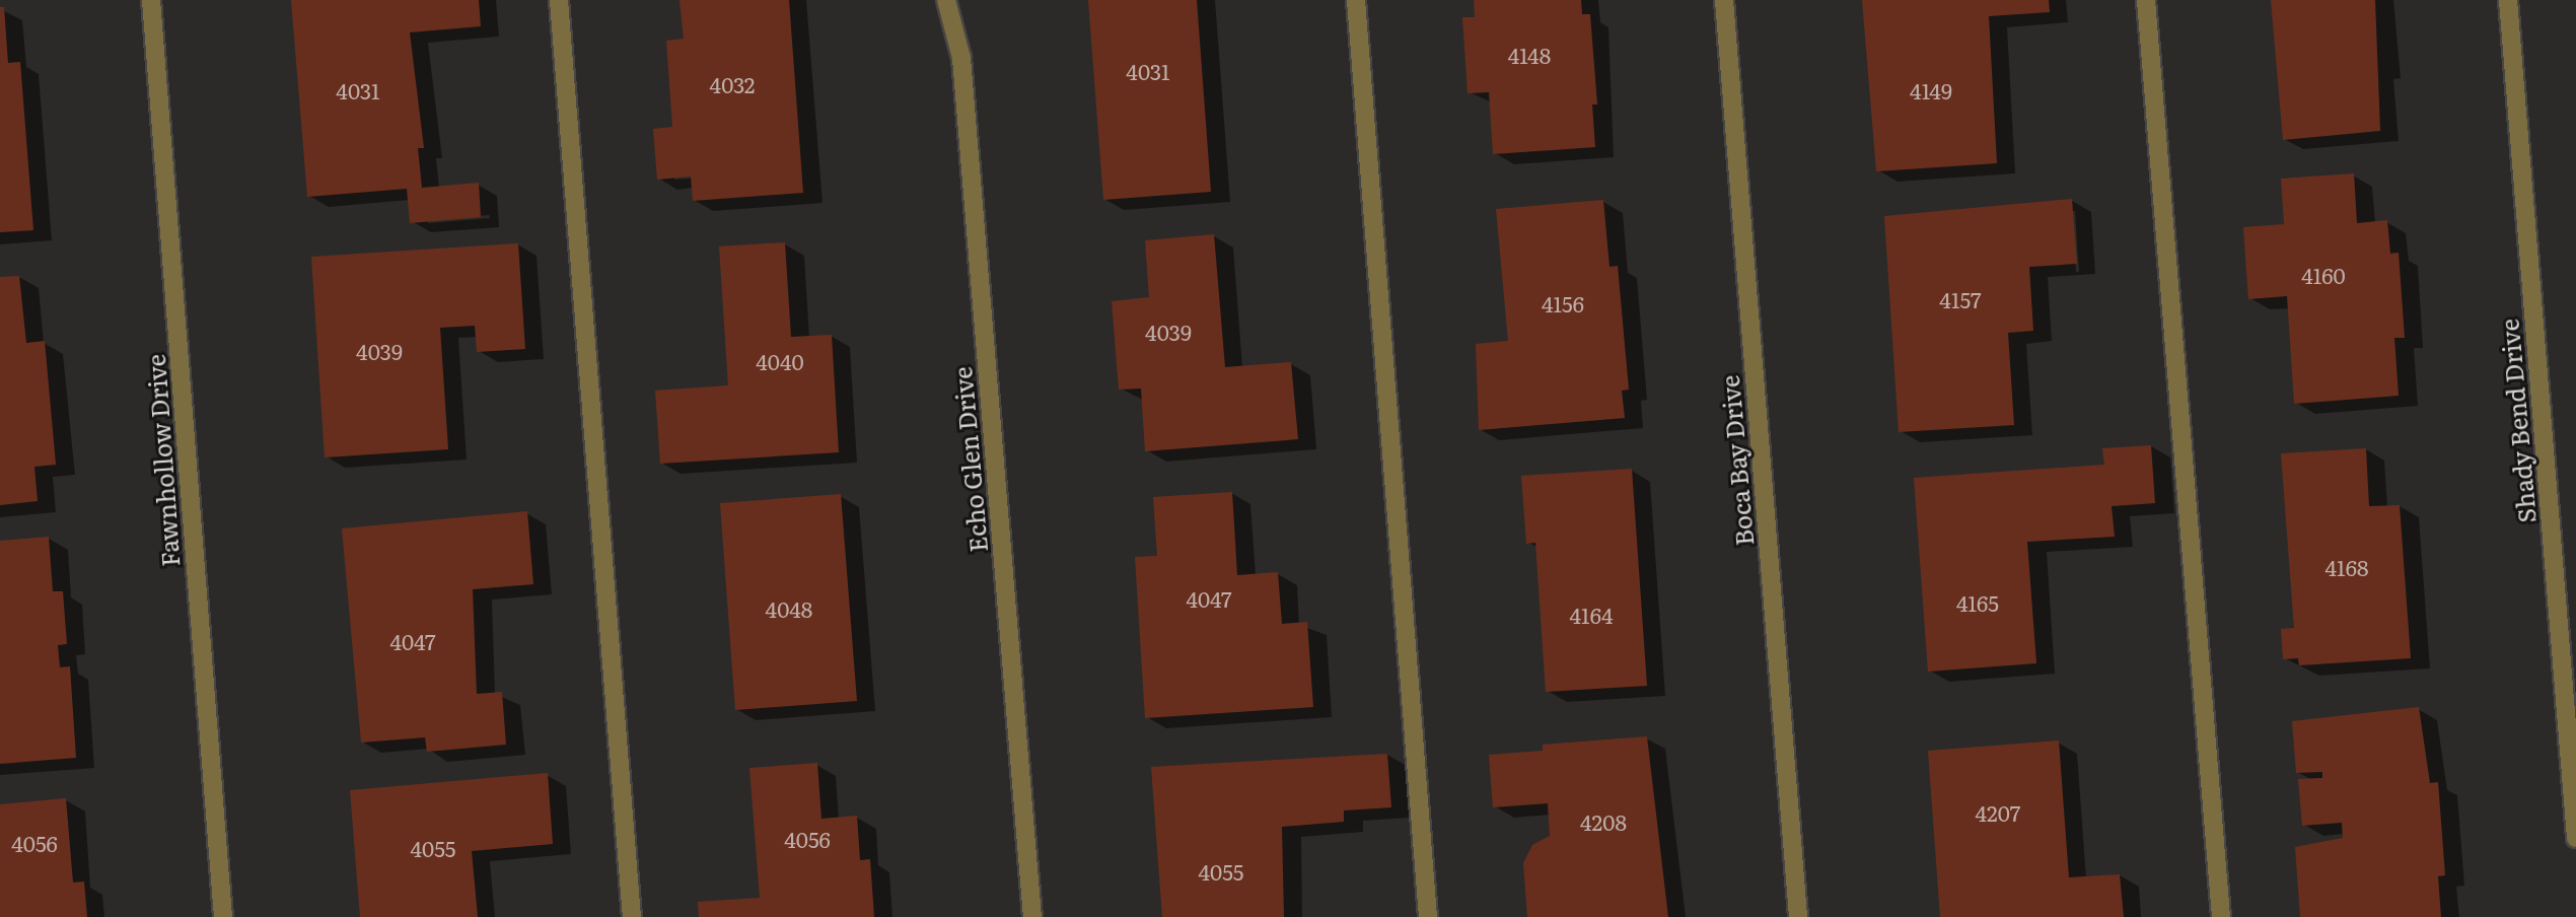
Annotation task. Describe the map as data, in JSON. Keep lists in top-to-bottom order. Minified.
{"streets":{"street":["Shady Bend Drive","Echo Glen Drive","Fawnhollow Drive","Boca Bay Drive"]},"house_numbers":["4148","4031","4032","4031","4149","4160","4157","4156","4039","4039","4040","4168","4047","4165","4048","4164","4047","4207","4208","4056","4056","4055","4055"]}
